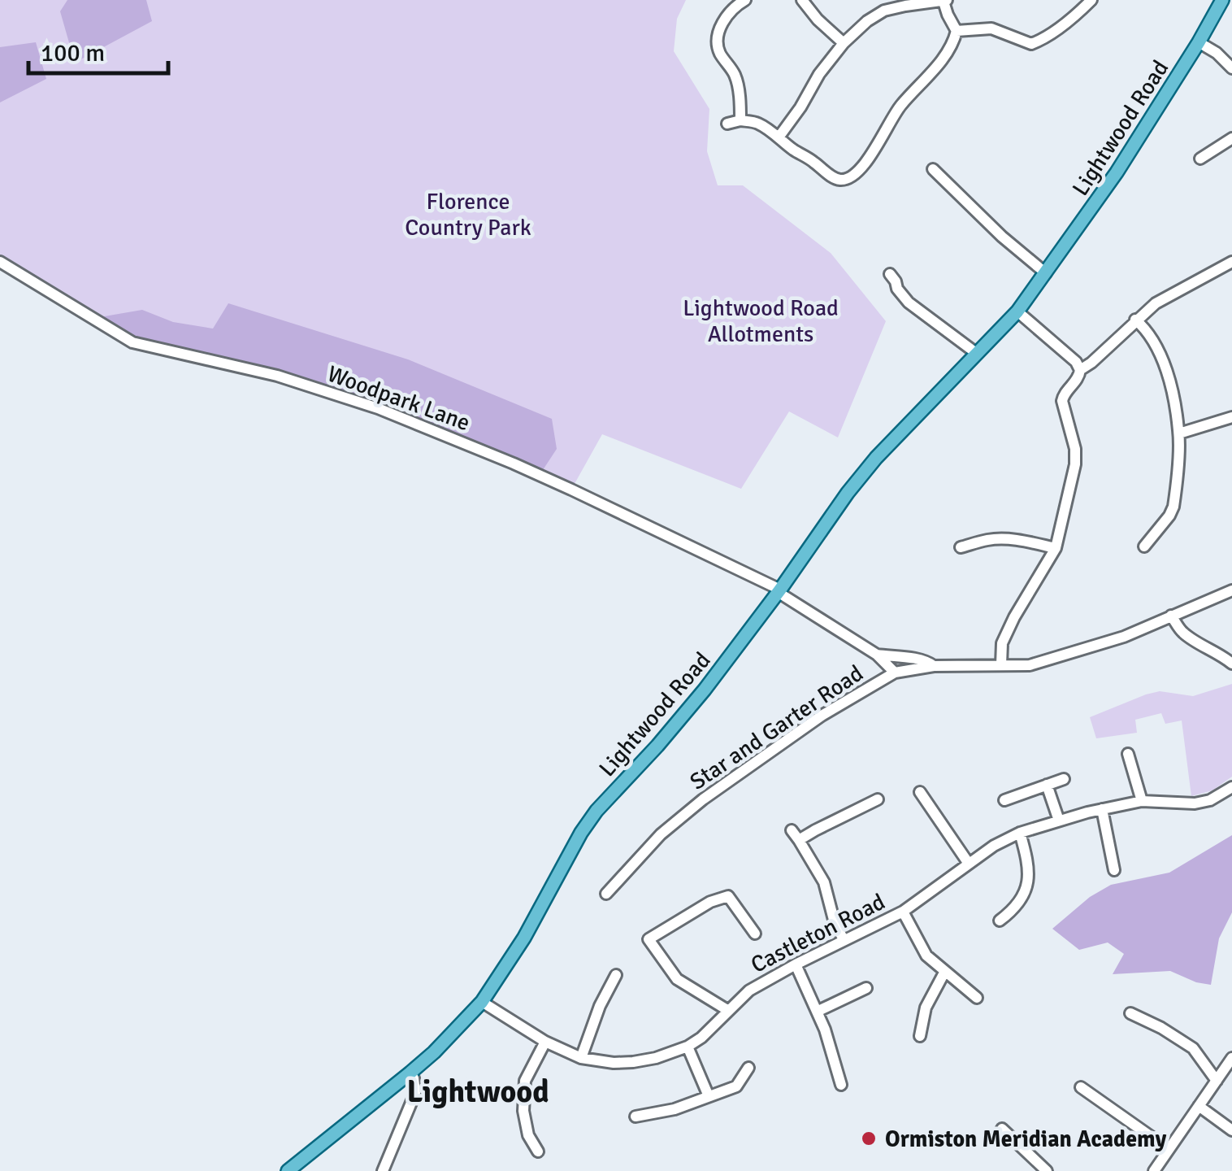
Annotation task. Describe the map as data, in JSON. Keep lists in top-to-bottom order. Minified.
{"streets":{"main road":["Lightwood Road"],"street":["Woodpark Lane","Star and Garter Road","Castleton Road"]},"crossings":[["Lightwood Road","Woodpark Lane"],["Lightwood Road","Castleton Road"]],"districts":["Lightwood"],"parks":["Florence Country Park","Lightwood Road Allotments"],"places":["Ormiston Meridian Academy"],"scale_bar":"100 m"}
